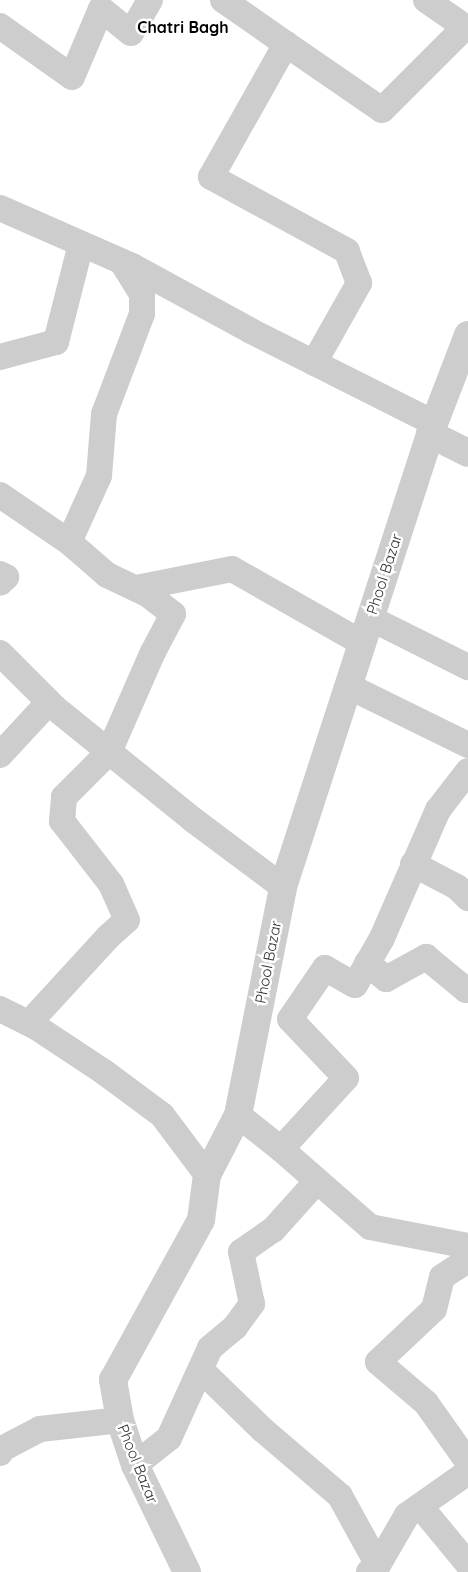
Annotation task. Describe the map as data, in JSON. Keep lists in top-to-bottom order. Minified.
{"streets":{"street":["Phool Bazar"]},"districts":["Chatri Bagh"]}
